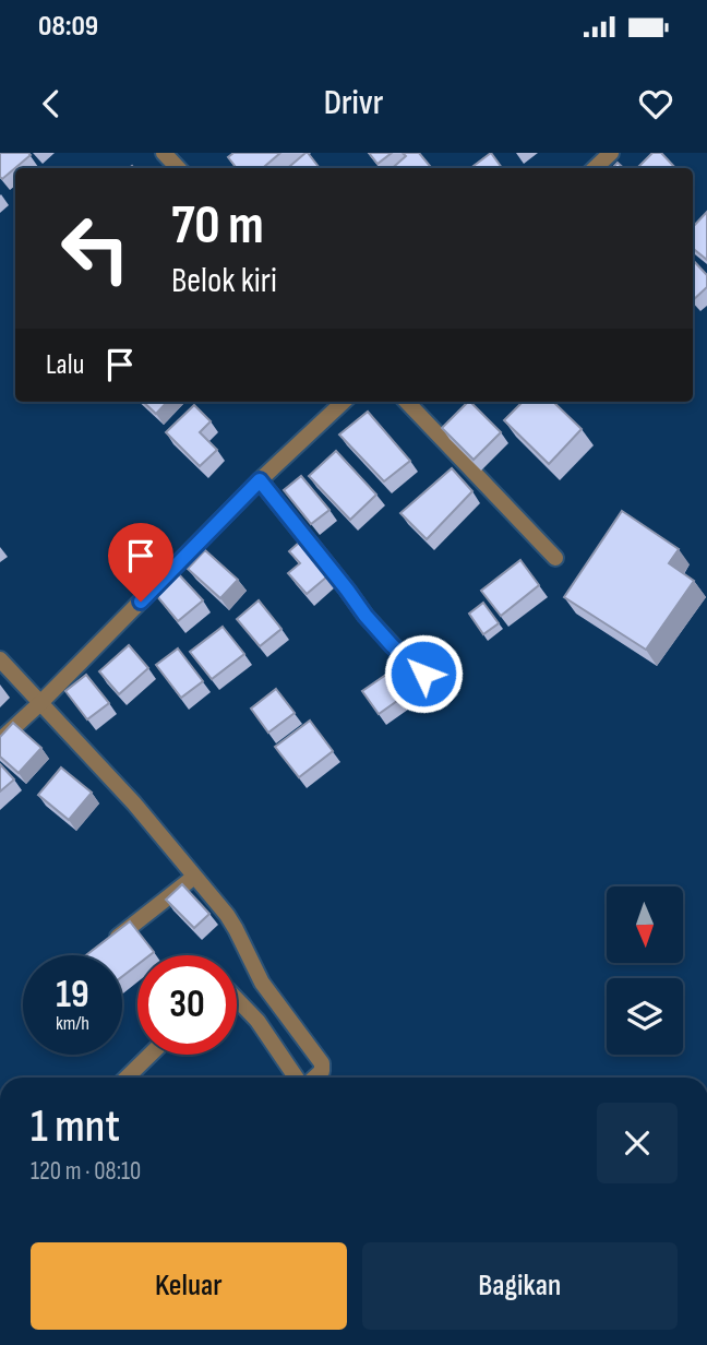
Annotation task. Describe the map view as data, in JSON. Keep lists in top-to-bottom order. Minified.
{"north":"bottom","page":{"status":"08:09","header":"Drivr","turn":["70 m","Belok kiri"],"then":"Lalu","speed":"19 km/h","limit":"30","heading":["1 mnt","120 m · 08:10"],"buttons":["Keluar","Bagikan"]}}
